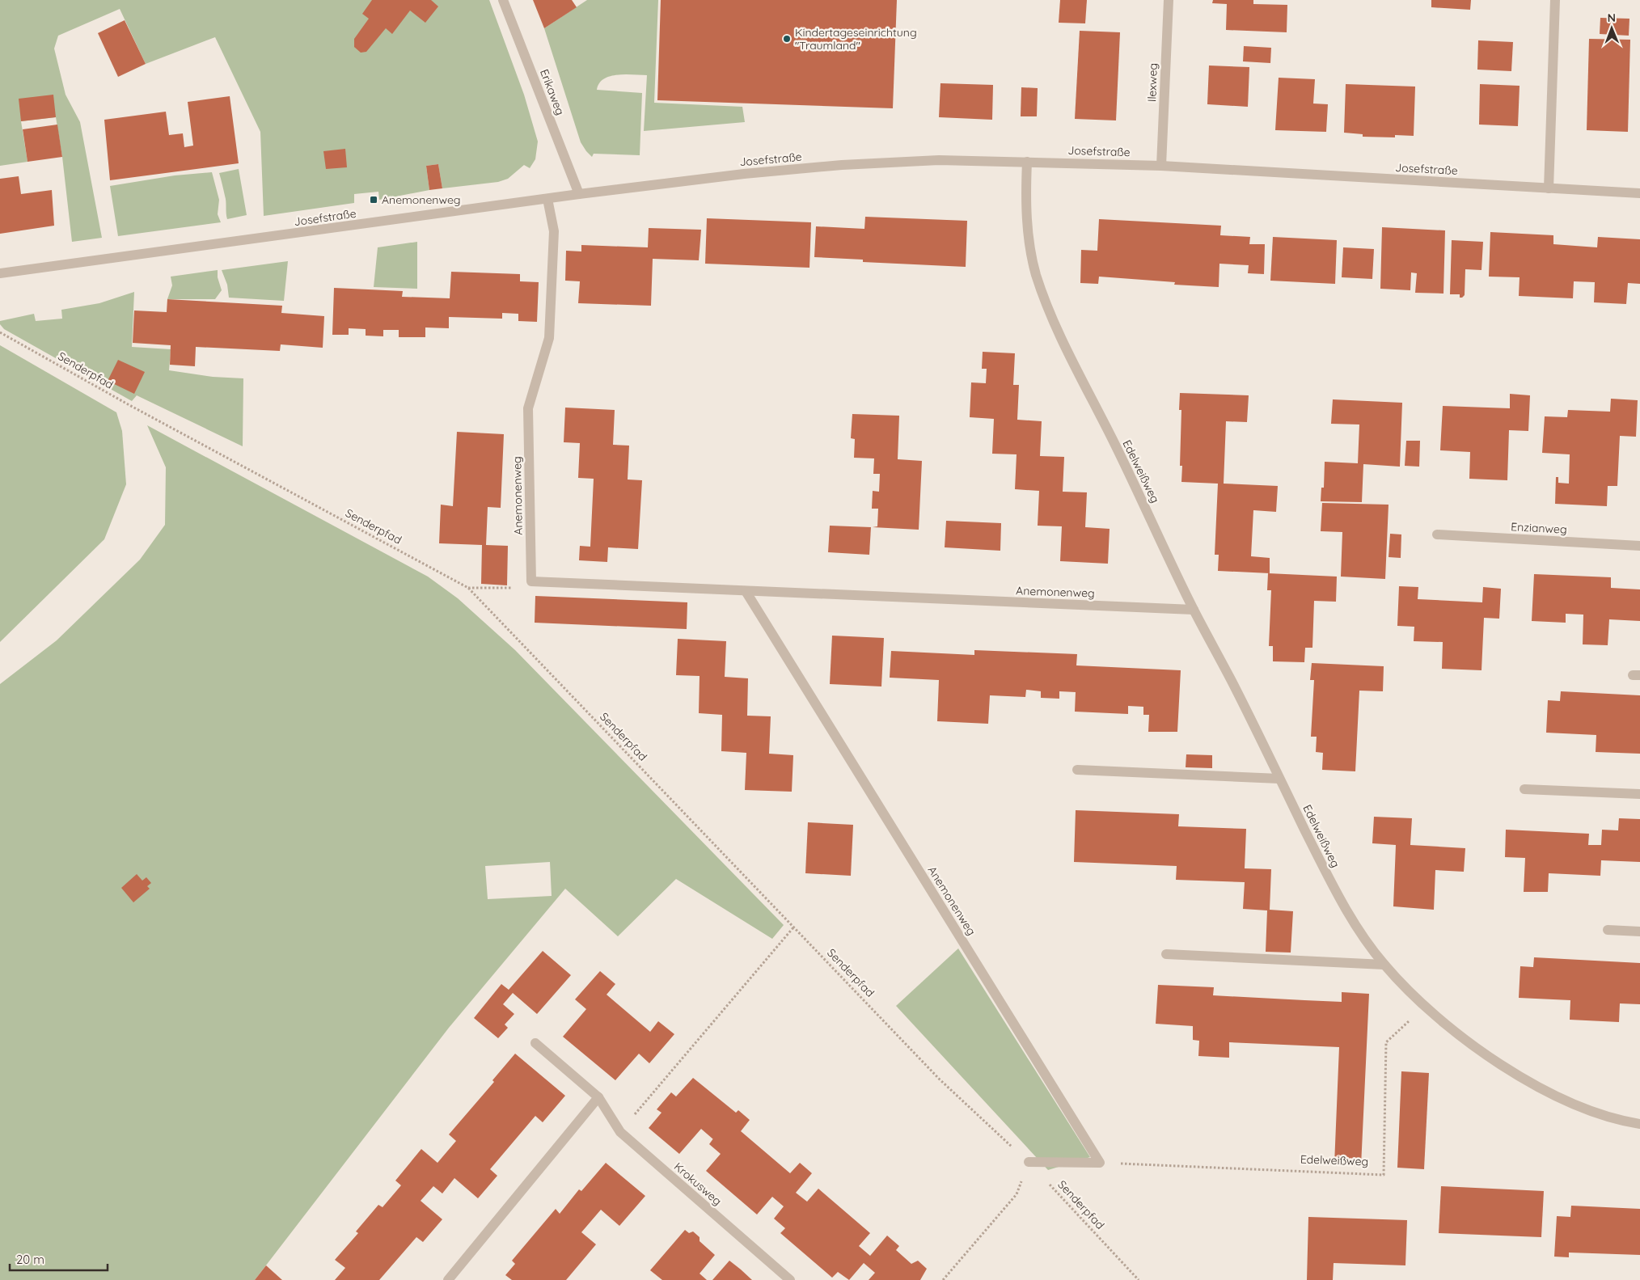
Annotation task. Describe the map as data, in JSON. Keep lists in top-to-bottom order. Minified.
{"streets":{"street":["Ilexweg","Erikaweg","Josefstraße","Edelweißweg","Anemonenweg","Enzianweg","Krokusweg"],"path":["Senderpfad"]},"crossings":[["Ilexweg","Josefstraße"],["Erikaweg","Josefstraße"],["Josefstraße","Edelweißweg"],["Josefstraße","Anemonenweg"],["Edelweißweg","Anemonenweg"]],"places":{"other":["Kindertageseinrichtung \"Traumland\""],"transit":["Anemonenweg"]},"scale_bar":"20 m","north":"top"}
